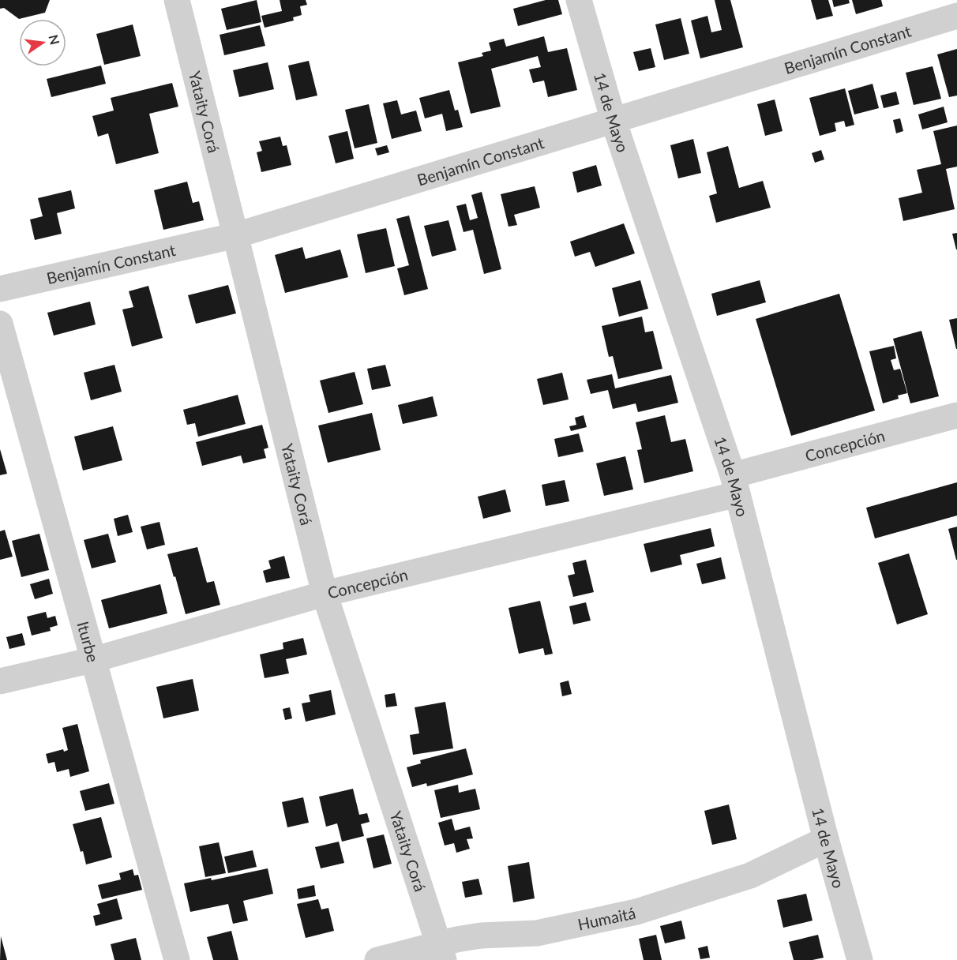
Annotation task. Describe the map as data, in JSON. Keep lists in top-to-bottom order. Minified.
{"streets":{"street":["Benjamín Constant","Yataity Corá","14 de Mayo","Concepción","Iturbe","Humaitá"]},"crossings":[["Benjamín Constant","Yataity Corá"],["Benjamín Constant","14 de Mayo"],["Yataity Corá","Concepción"],["Yataity Corá","Humaitá"],["14 de Mayo","Concepción"],["14 de Mayo","Humaitá"],["Concepción","Iturbe"]],"north":"right"}
